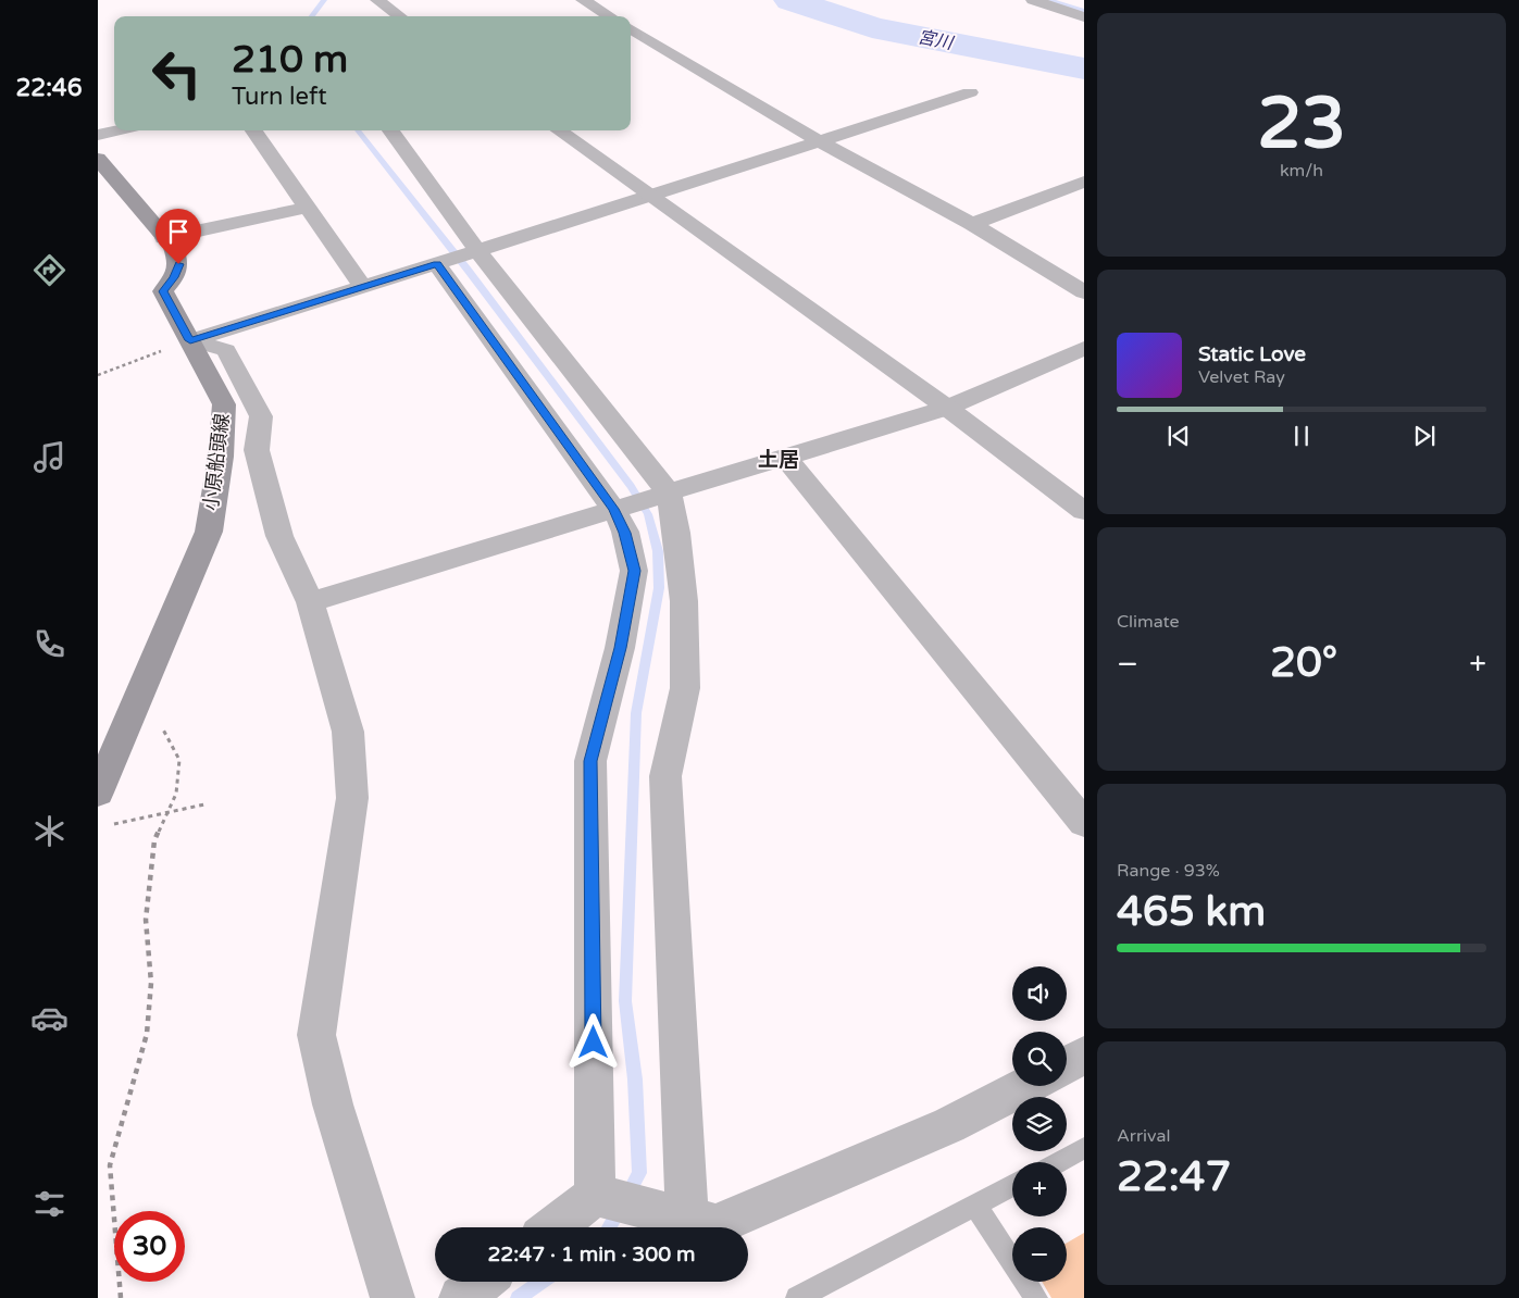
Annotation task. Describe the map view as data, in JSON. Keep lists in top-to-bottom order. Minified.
{"streets":{"main road":["小原船頭線"]},"districts":["土居"],"water":["宮川"],"page":{"tabs":"22:46","tile":[["23","km/h"],"Climate",["Range · 93%","465 km"],["Arrival","22:47"]],"turn":["210 m","Turn left"],"song":["Static Love","Velvet Ray"],"heat":["−","20°","+"],"map_buttons":["+","−"],"limit":"30","trip":"22:47 · 1 min · 300 m"}}
